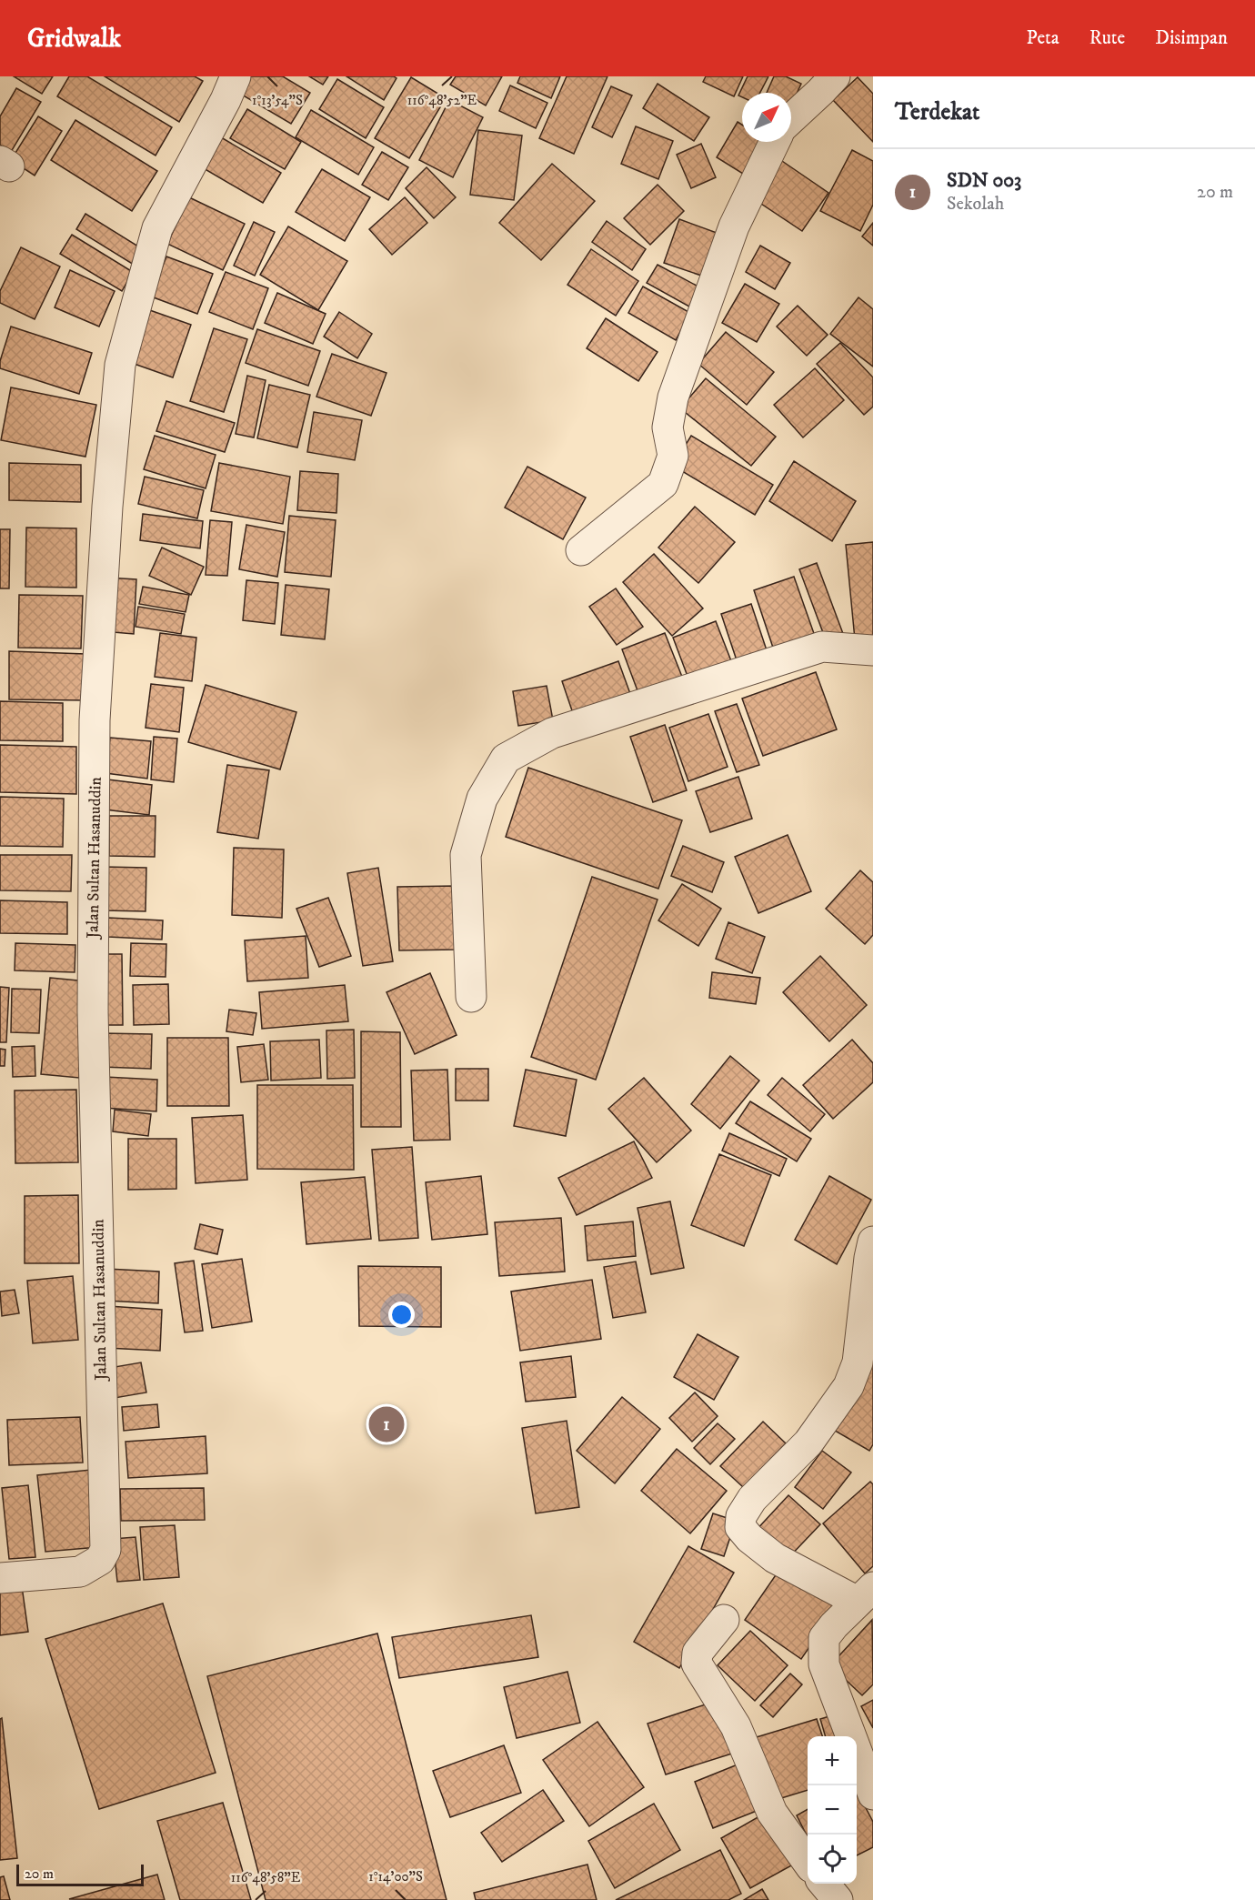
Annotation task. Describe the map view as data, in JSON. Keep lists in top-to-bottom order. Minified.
{"streets":{"street":["Jalan Sultan Hasanuddin"]},"scale_bar":"20 m","north":"top right","page":{"header":"Gridwalk","nav":["Peta","Rute","Disimpan"],"heading":"Terdekat","list":[{"mark":"1","name":"SDN 003","note":"Sekolah","value":"20 m"}],"pins":"1","map_buttons":["+","−"],"scale":"20 m"},"coordinates":["116°48'52\"E","1°13'54\"S","1°14'00\"S","116°48'58\"E"]}
